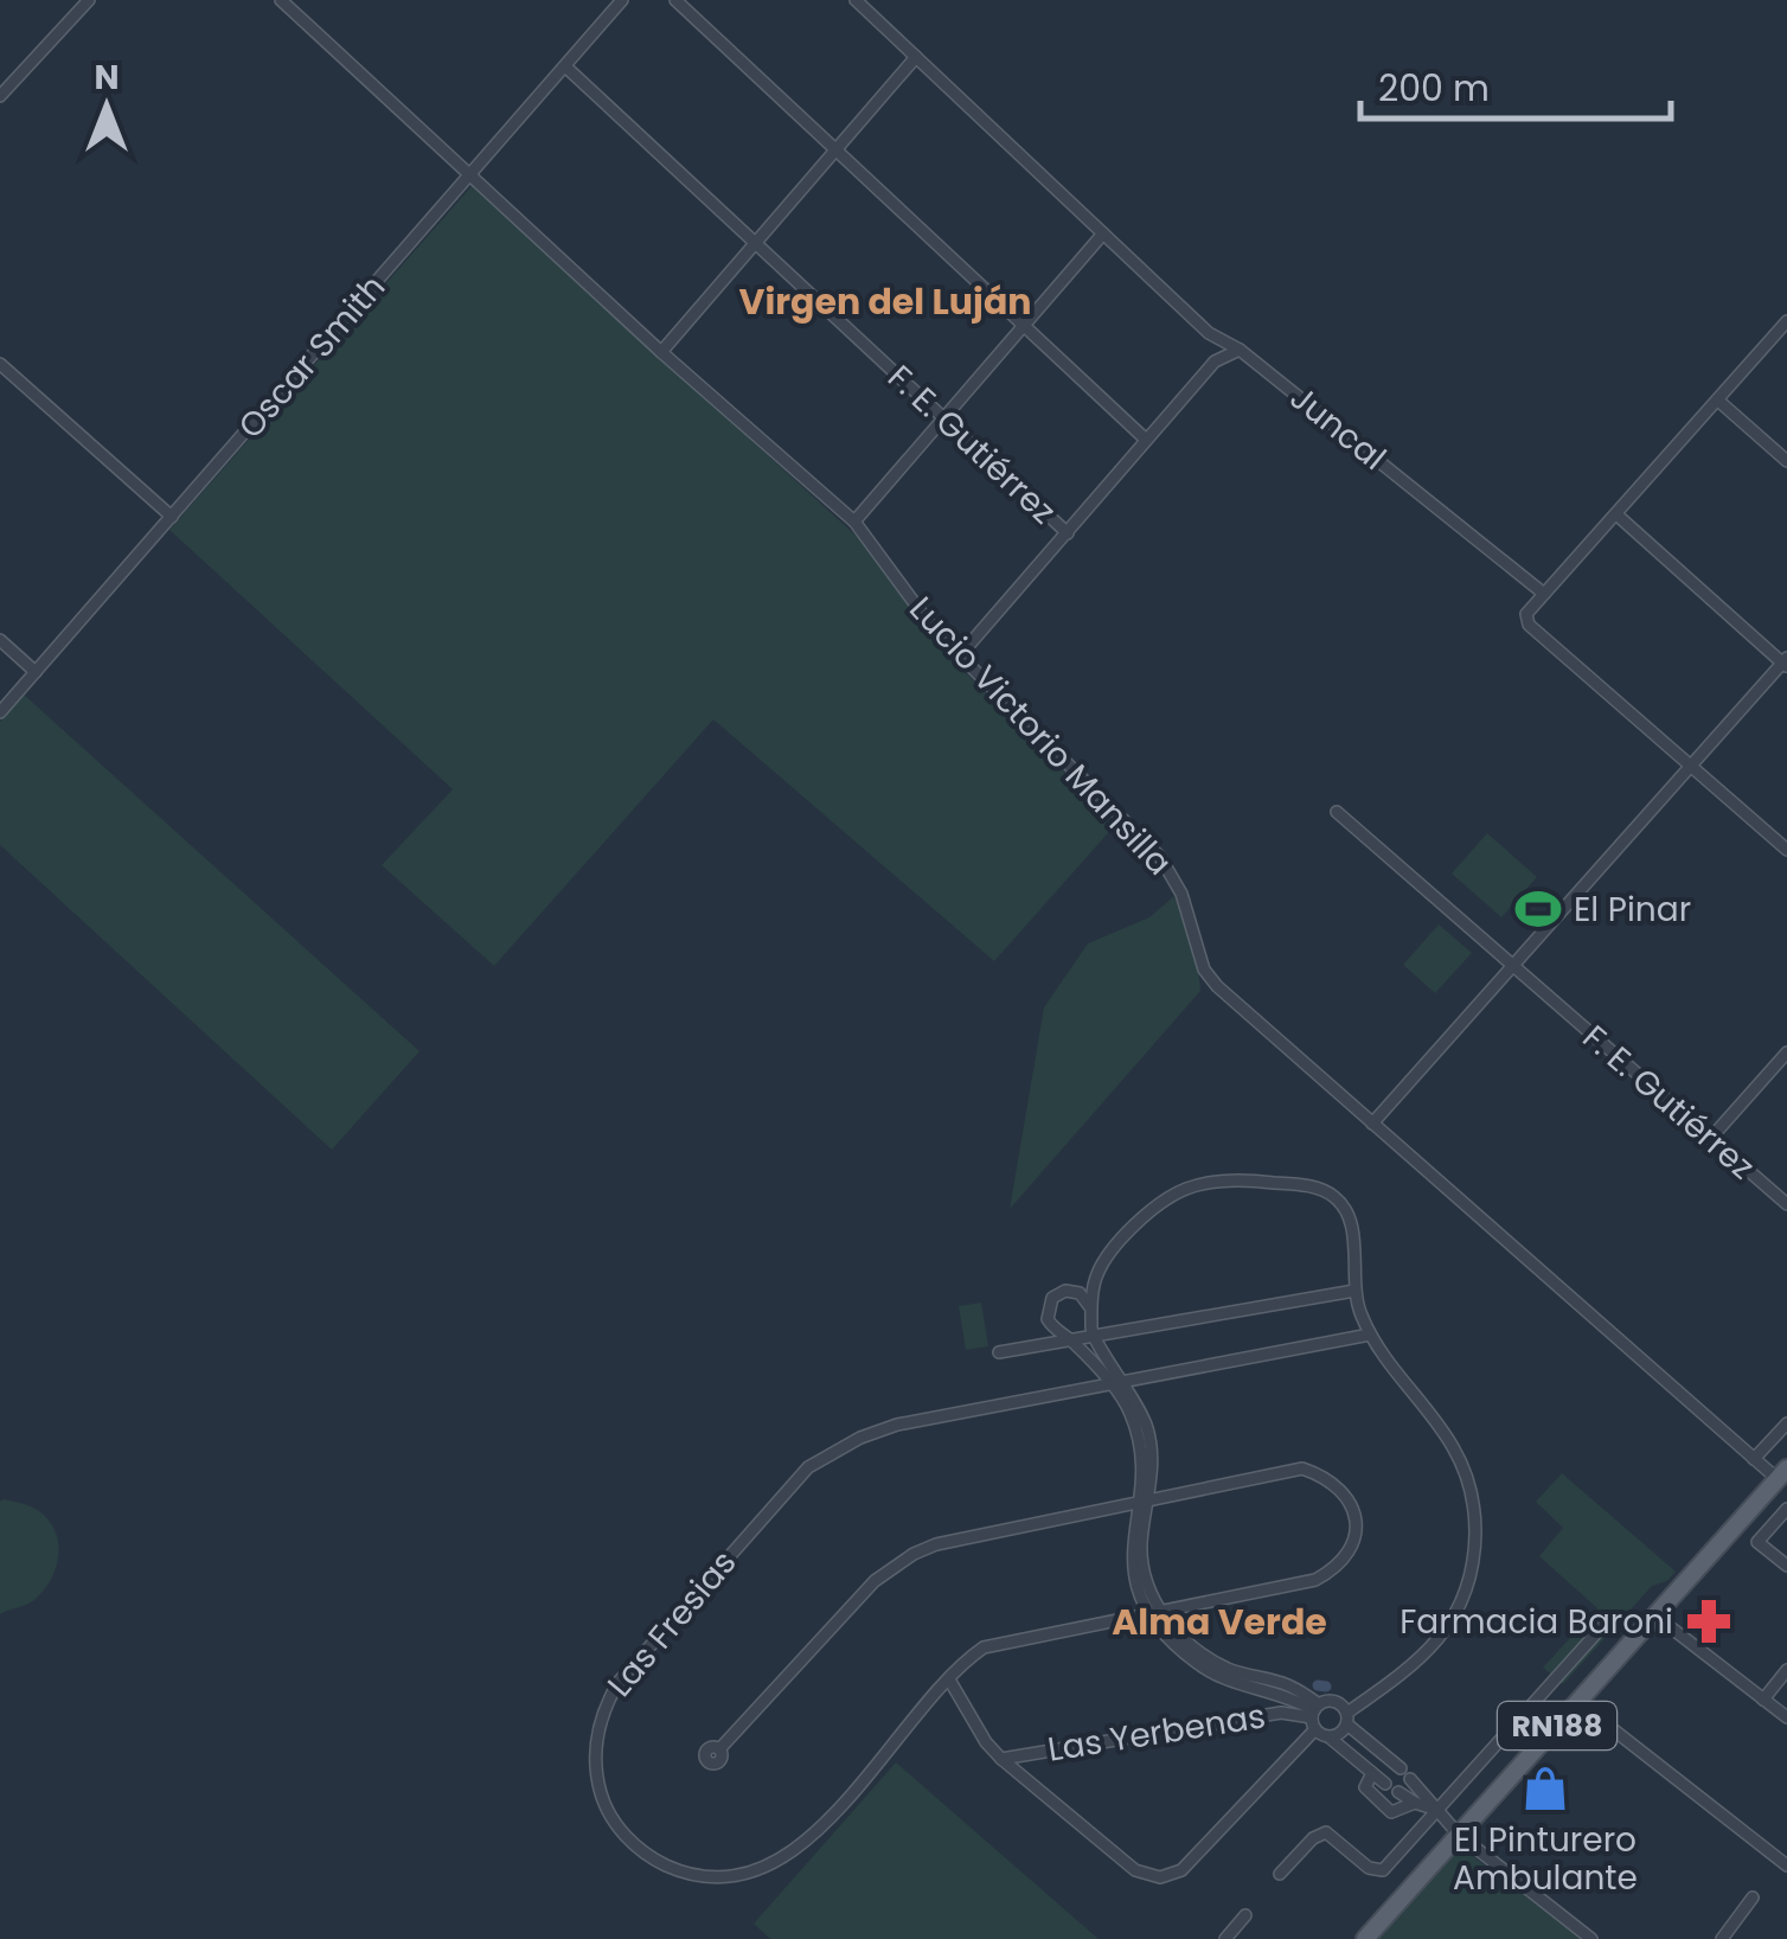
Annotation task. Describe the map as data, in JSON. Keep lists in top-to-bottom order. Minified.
{"streets":{"main road":["RN188"],"street":["Oscar Smith","Juncal","F. E. Gutiérrez","Lucio Victorio Mansilla","Las Fresias","Las Yerbenas"]},"crossings":[["Oscar Smith","F. E. Gutiérrez"],["Oscar Smith","Lucio Victorio Mansilla"],["Lucio Victorio Mansilla","RN188"]],"districts":["Virgen del Luján","Alma Verde"],"places":{"sports":["El Pinar"],"pharmacy":["Farmacia Baroni"],"shop":["El Pinturero Ambulante"]},"scale_bar":"200 m","north":"top"}
